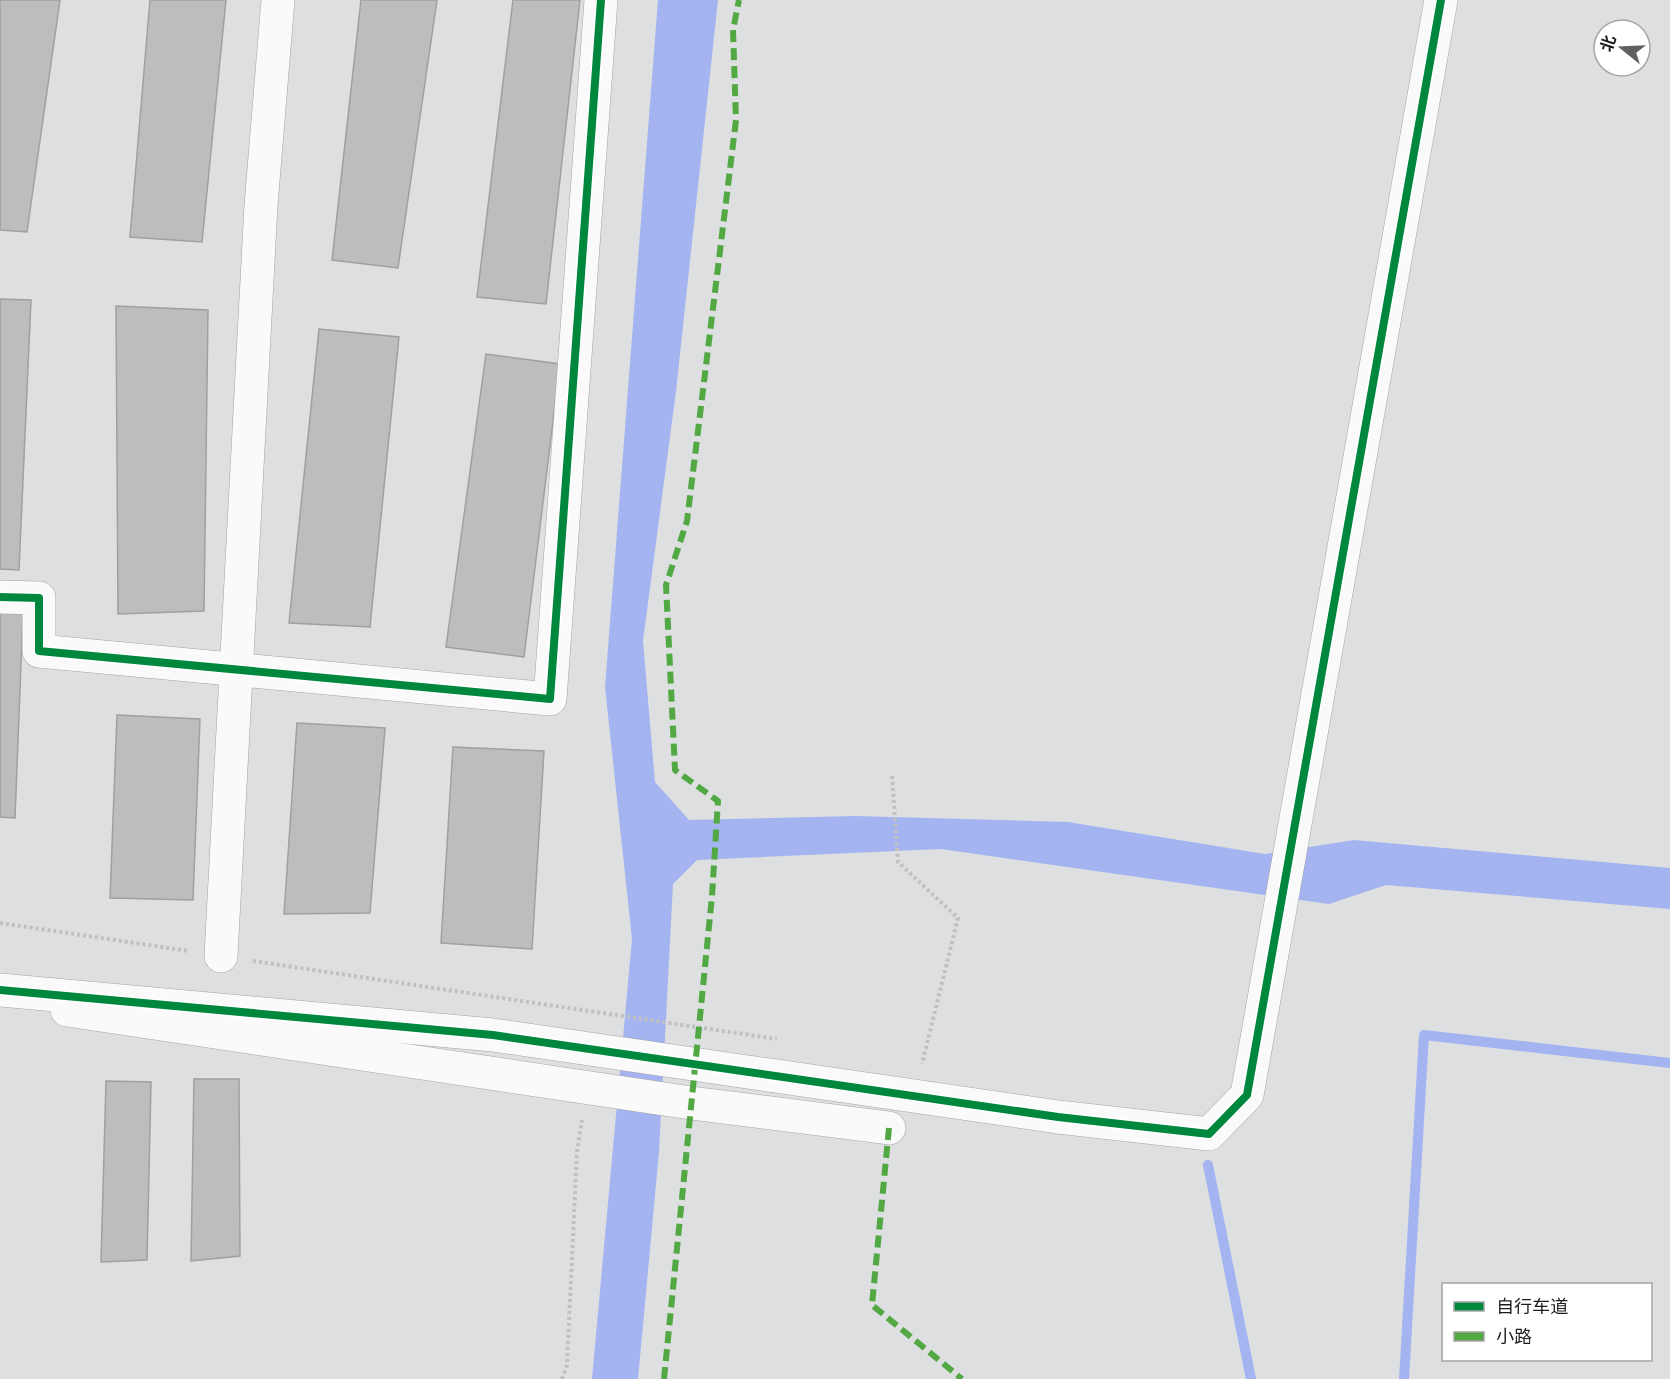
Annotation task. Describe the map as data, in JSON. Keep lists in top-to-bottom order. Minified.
{"legend":["自行车道","小路"],"north":"left"}
